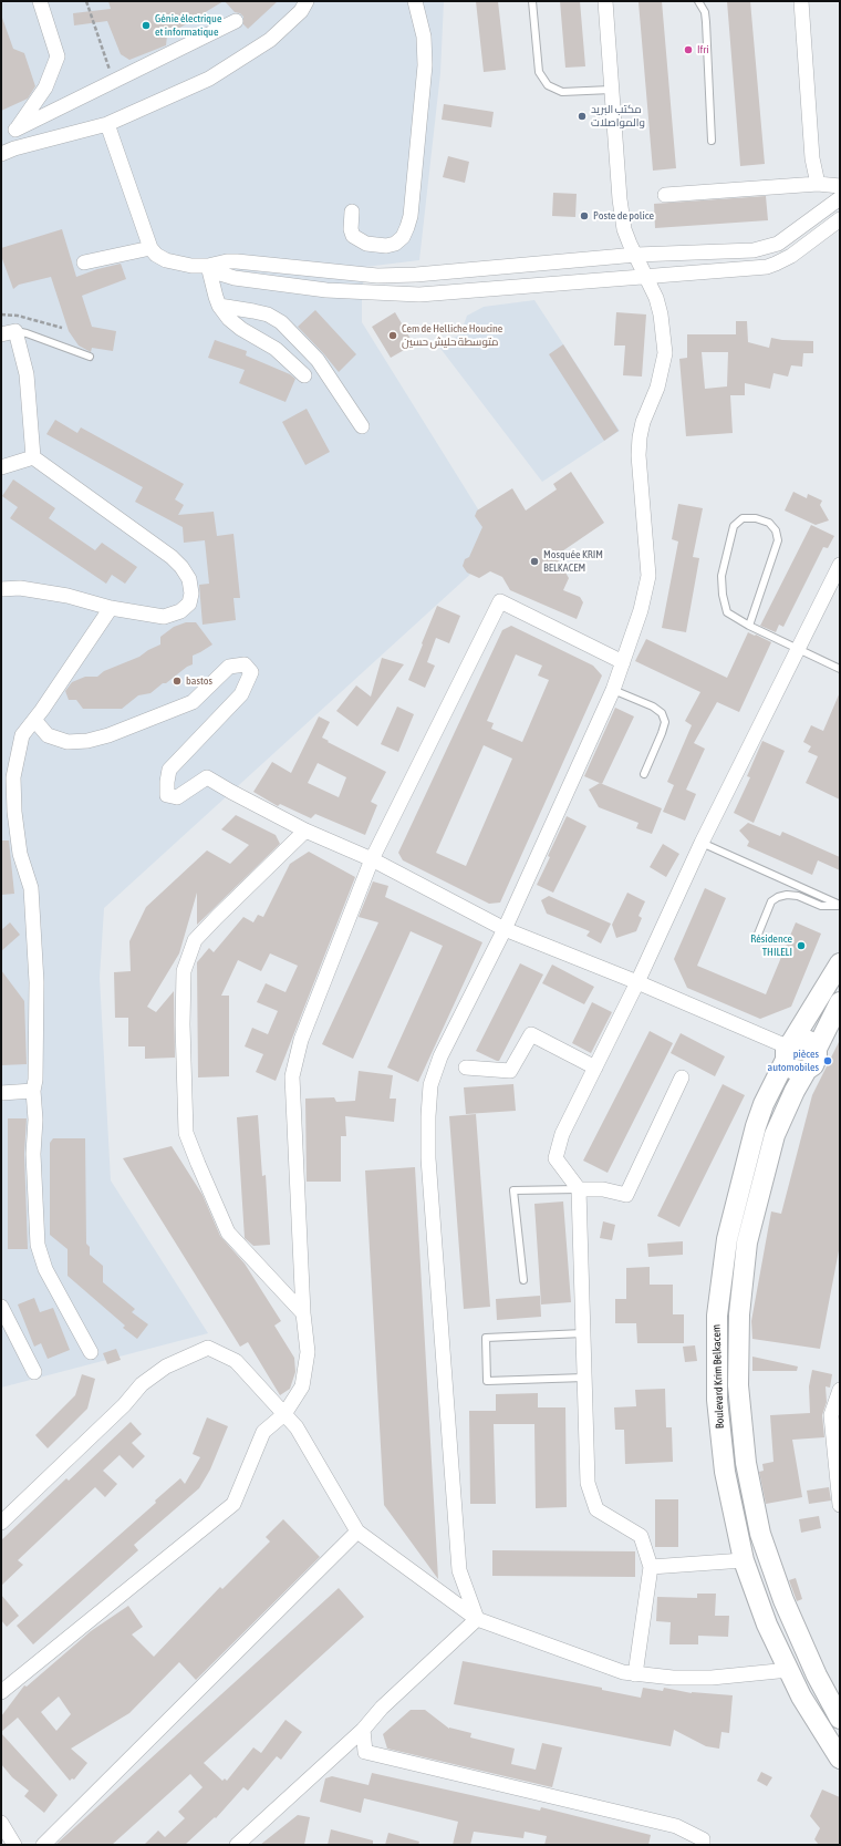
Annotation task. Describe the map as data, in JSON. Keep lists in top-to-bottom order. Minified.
{"streets":{"main road":["Boulevard Krim Belkacem"]},"places":["Génie électrique et informatique","Ifri","مكتب البريد والمواصلات","Poste de police","Cem de Helliche Houcine متوسطة حليش حسين","Mosquée KRIM BELKACEM","bastos","Résidence THILELI","pièces automobiles"]}
